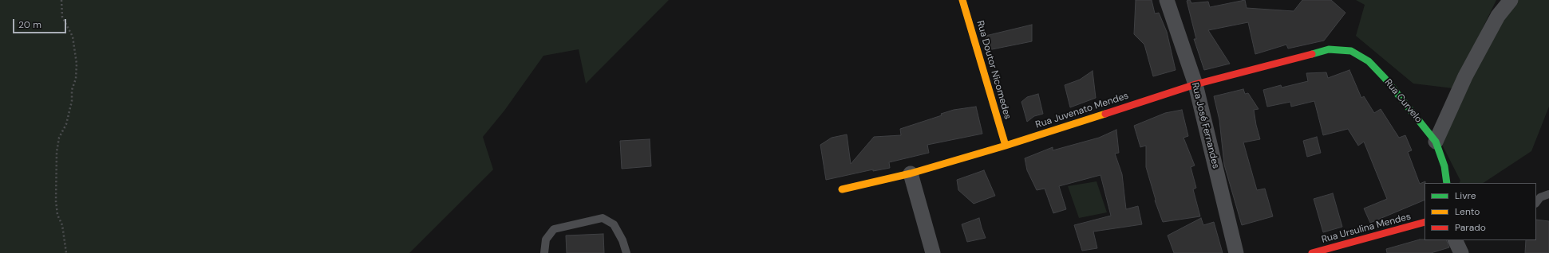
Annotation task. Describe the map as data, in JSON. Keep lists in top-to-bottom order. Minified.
{"streets":{"street":["Rua Doutor Nicomedes","Rua Curvelo","Rua Juvenato Mendes","Rua José Fernandes","Rua Ursulina Mendes"]},"crossings":[["Rua Doutor Nicomedes","Rua Juvenato Mendes"],["Rua Curvelo","Rua Juvenato Mendes"],["Rua Juvenato Mendes","Rua José Fernandes"]],"legend":["Livre","Lento","Parado"],"scale_bar":"20 m"}
